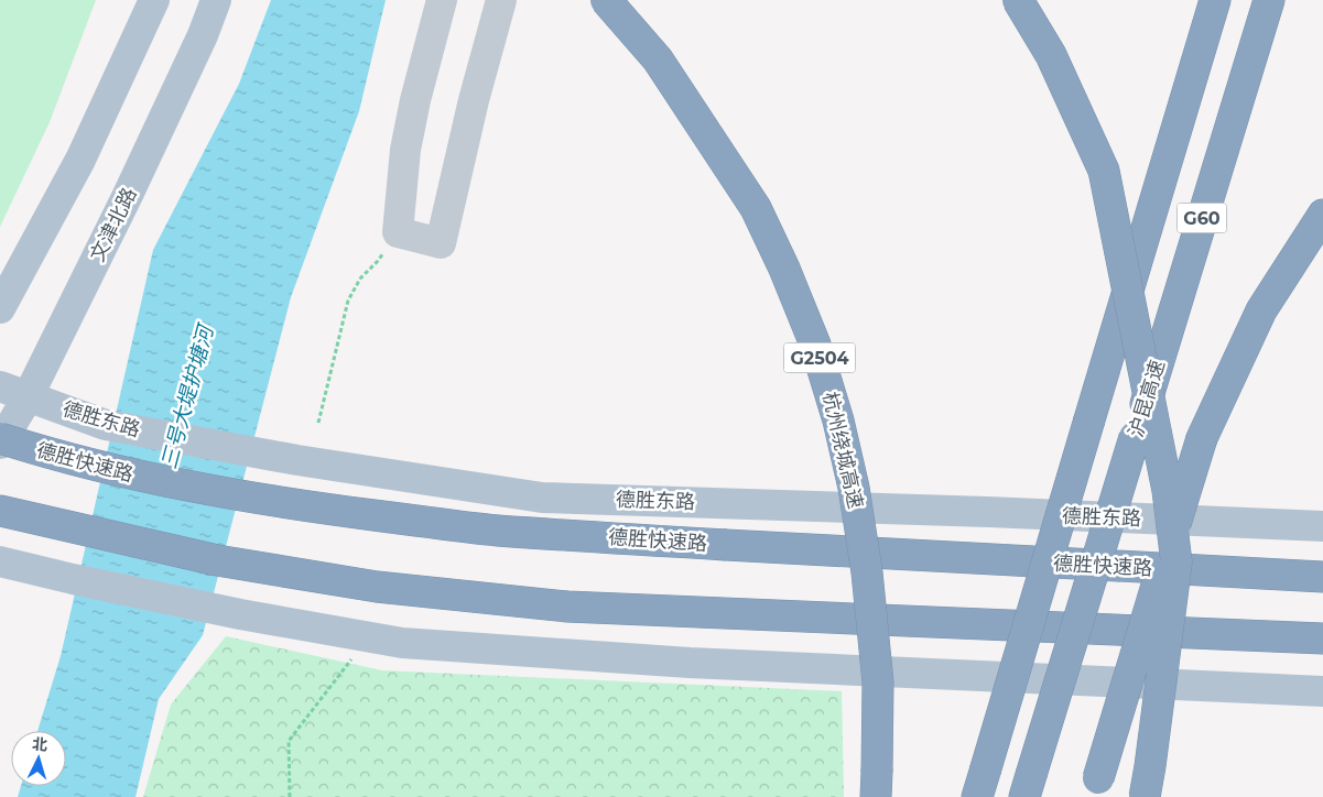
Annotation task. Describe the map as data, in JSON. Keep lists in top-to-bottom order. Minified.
{"streets":{"highway":["G60","G2504","沪昆高速","杭州绕城高速","德胜快速路"],"main road":["文津北路","德胜东路"]},"crossings":[["文津北路","德胜东路"]],"water":["三号大堤护塘河"],"north":"top"}
